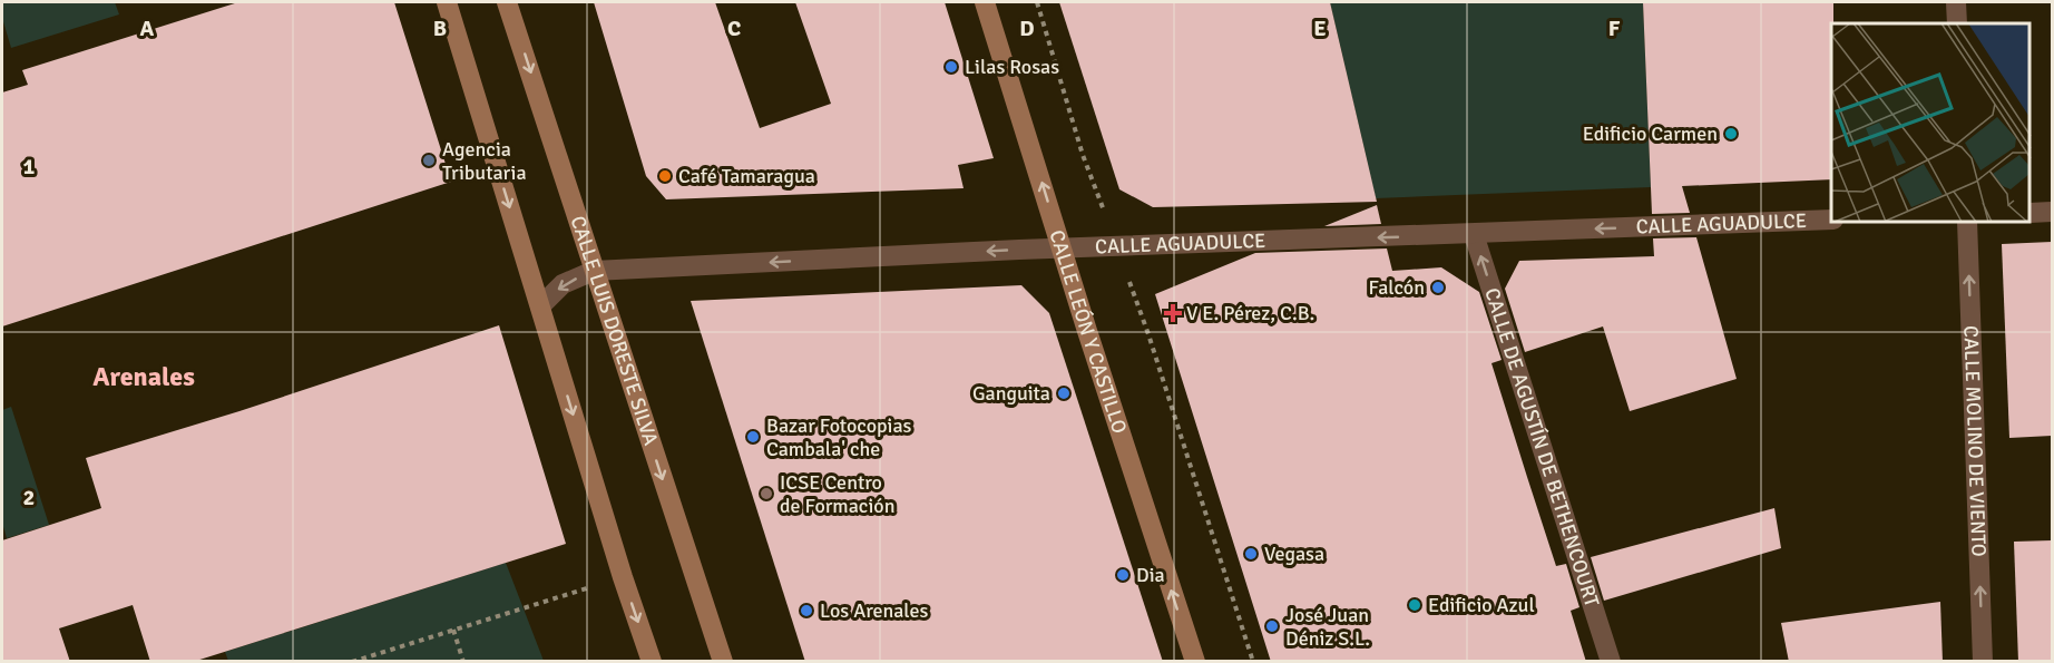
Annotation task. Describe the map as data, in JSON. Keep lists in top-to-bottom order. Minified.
{"streets":{"street":["CALLE AGUADULCE","CALLE LUIS DORESTE SILVA","CALLE LEÓN Y CASTILLO","CALLE MOLINO DE VIENTO","CALLE DE AGUSTÍN DE BETHENCOURT"]},"crossings":[["CALLE AGUADULCE","CALLE LUIS DORESTE SILVA"],["CALLE AGUADULCE","CALLE LEÓN Y CASTILLO"],["CALLE AGUADULCE","CALLE DE AGUSTÍN DE BETHENCOURT"]],"one_way":["CALLE AGUADULCE","CALLE LEÓN Y CASTILLO","CALLE MOLINO DE VIENTO","CALLE DE AGUSTÍN DE BETHENCOURT"],"districts":["Arenales"],"places":{"other":["Lilas Rosas","Edificio Carmen","Agencia Tributaria","Café Tamaragua","Falcón","Ganguita","Bazar Fotocopias Cambala' che","ICSE Centro de Formación","Vegasa","Dia","Edificio Azul","Los Arenales","José Juan Déniz S.L."],"health":["V E. Pérez, C.B."]},"grid":{"columns":["A","B","C","D","E","F"],"rows":["1","2"]}}
